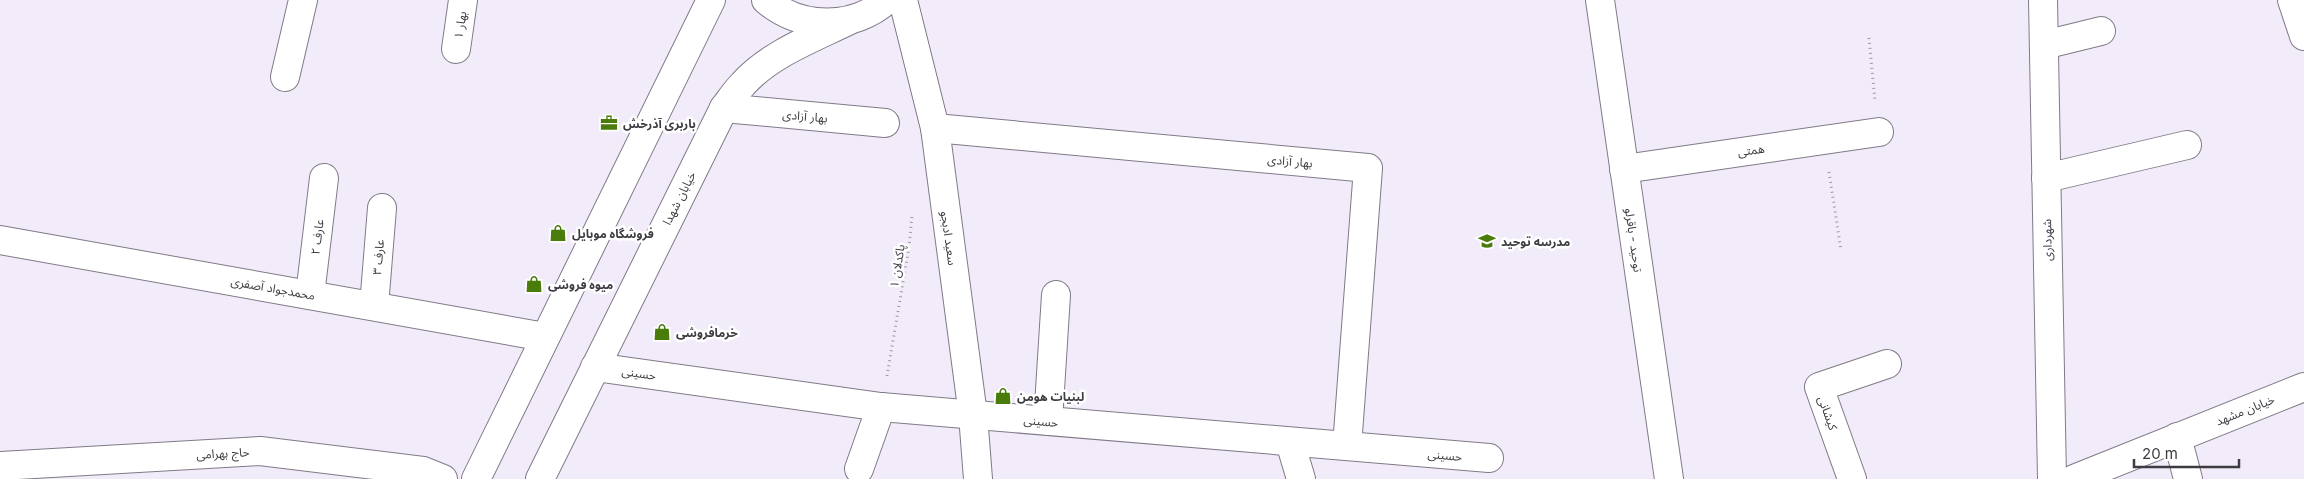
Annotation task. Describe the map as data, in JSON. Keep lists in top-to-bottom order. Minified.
{"streets":{"street":["بهار ۱","بهار آزادی","همتی","خیابان شهدا","عارف ۲","سعید ادبجو","توحید - باقرلو","شهرداری","عارف ۳","محمدجواد آصفری","حسینی","خیابان مشهد","کیشانی","حاج بهرامی"],"path":["پاکدلان ۱"]},"crossings":[["بهار آزادی","خیابان شهدا"],["بهار آزادی","سعید ادبجو"],["بهار آزادی","حسینی"],["همتی","توحید - باقرلو"],["خیابان شهدا","حسینی"],["عارف ۲","محمدجواد آصفری"],["سعید ادبجو","حسینی"],["عارف ۳","محمدجواد آصفری"],["پاکدلان ۱","حسینی"]],"places":{"office":["باربری آذرخش"],"shop":["فروشگاه موبایل","میوه فروشی","خرمافروشی","لبنیات هومن"],"school or university":["مدرسه توحید"]},"scale_bar":"20 m"}
